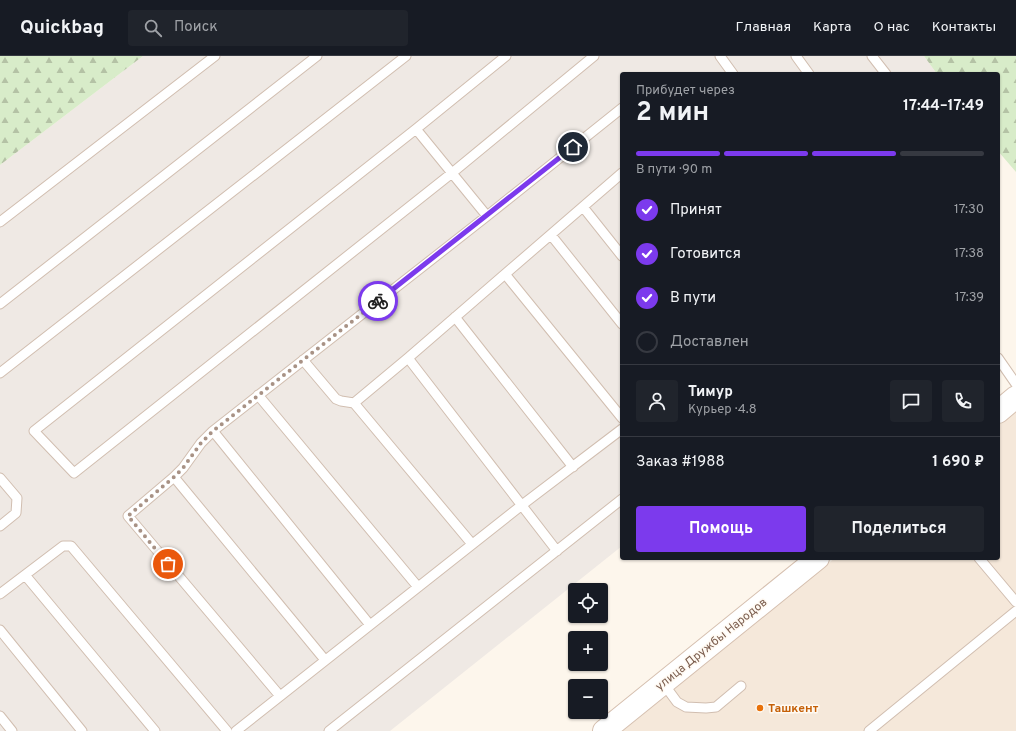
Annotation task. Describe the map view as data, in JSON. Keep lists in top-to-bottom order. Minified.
{"streets":{"main road":["улица Дружбы Народов"]},"places":["Ташкент"],"page":{"header":"Quickbag","search":"Поиск","nav":["Главная","Карта","О нас","Контакты"],"heading":["2 мин","Прибудет через","17:44–17:49"],"panel":["Тимур","Курьер · 4.8","Заказ #1988","1 690 ₽"],"bar":"В пути · 90 m","list":[["Принят","17:30"],["Готовится","17:38"],["В пути","17:39"],"Доставлен"],"buttons":["Помощь","Поделиться"],"map_buttons":["+","−"]}}
